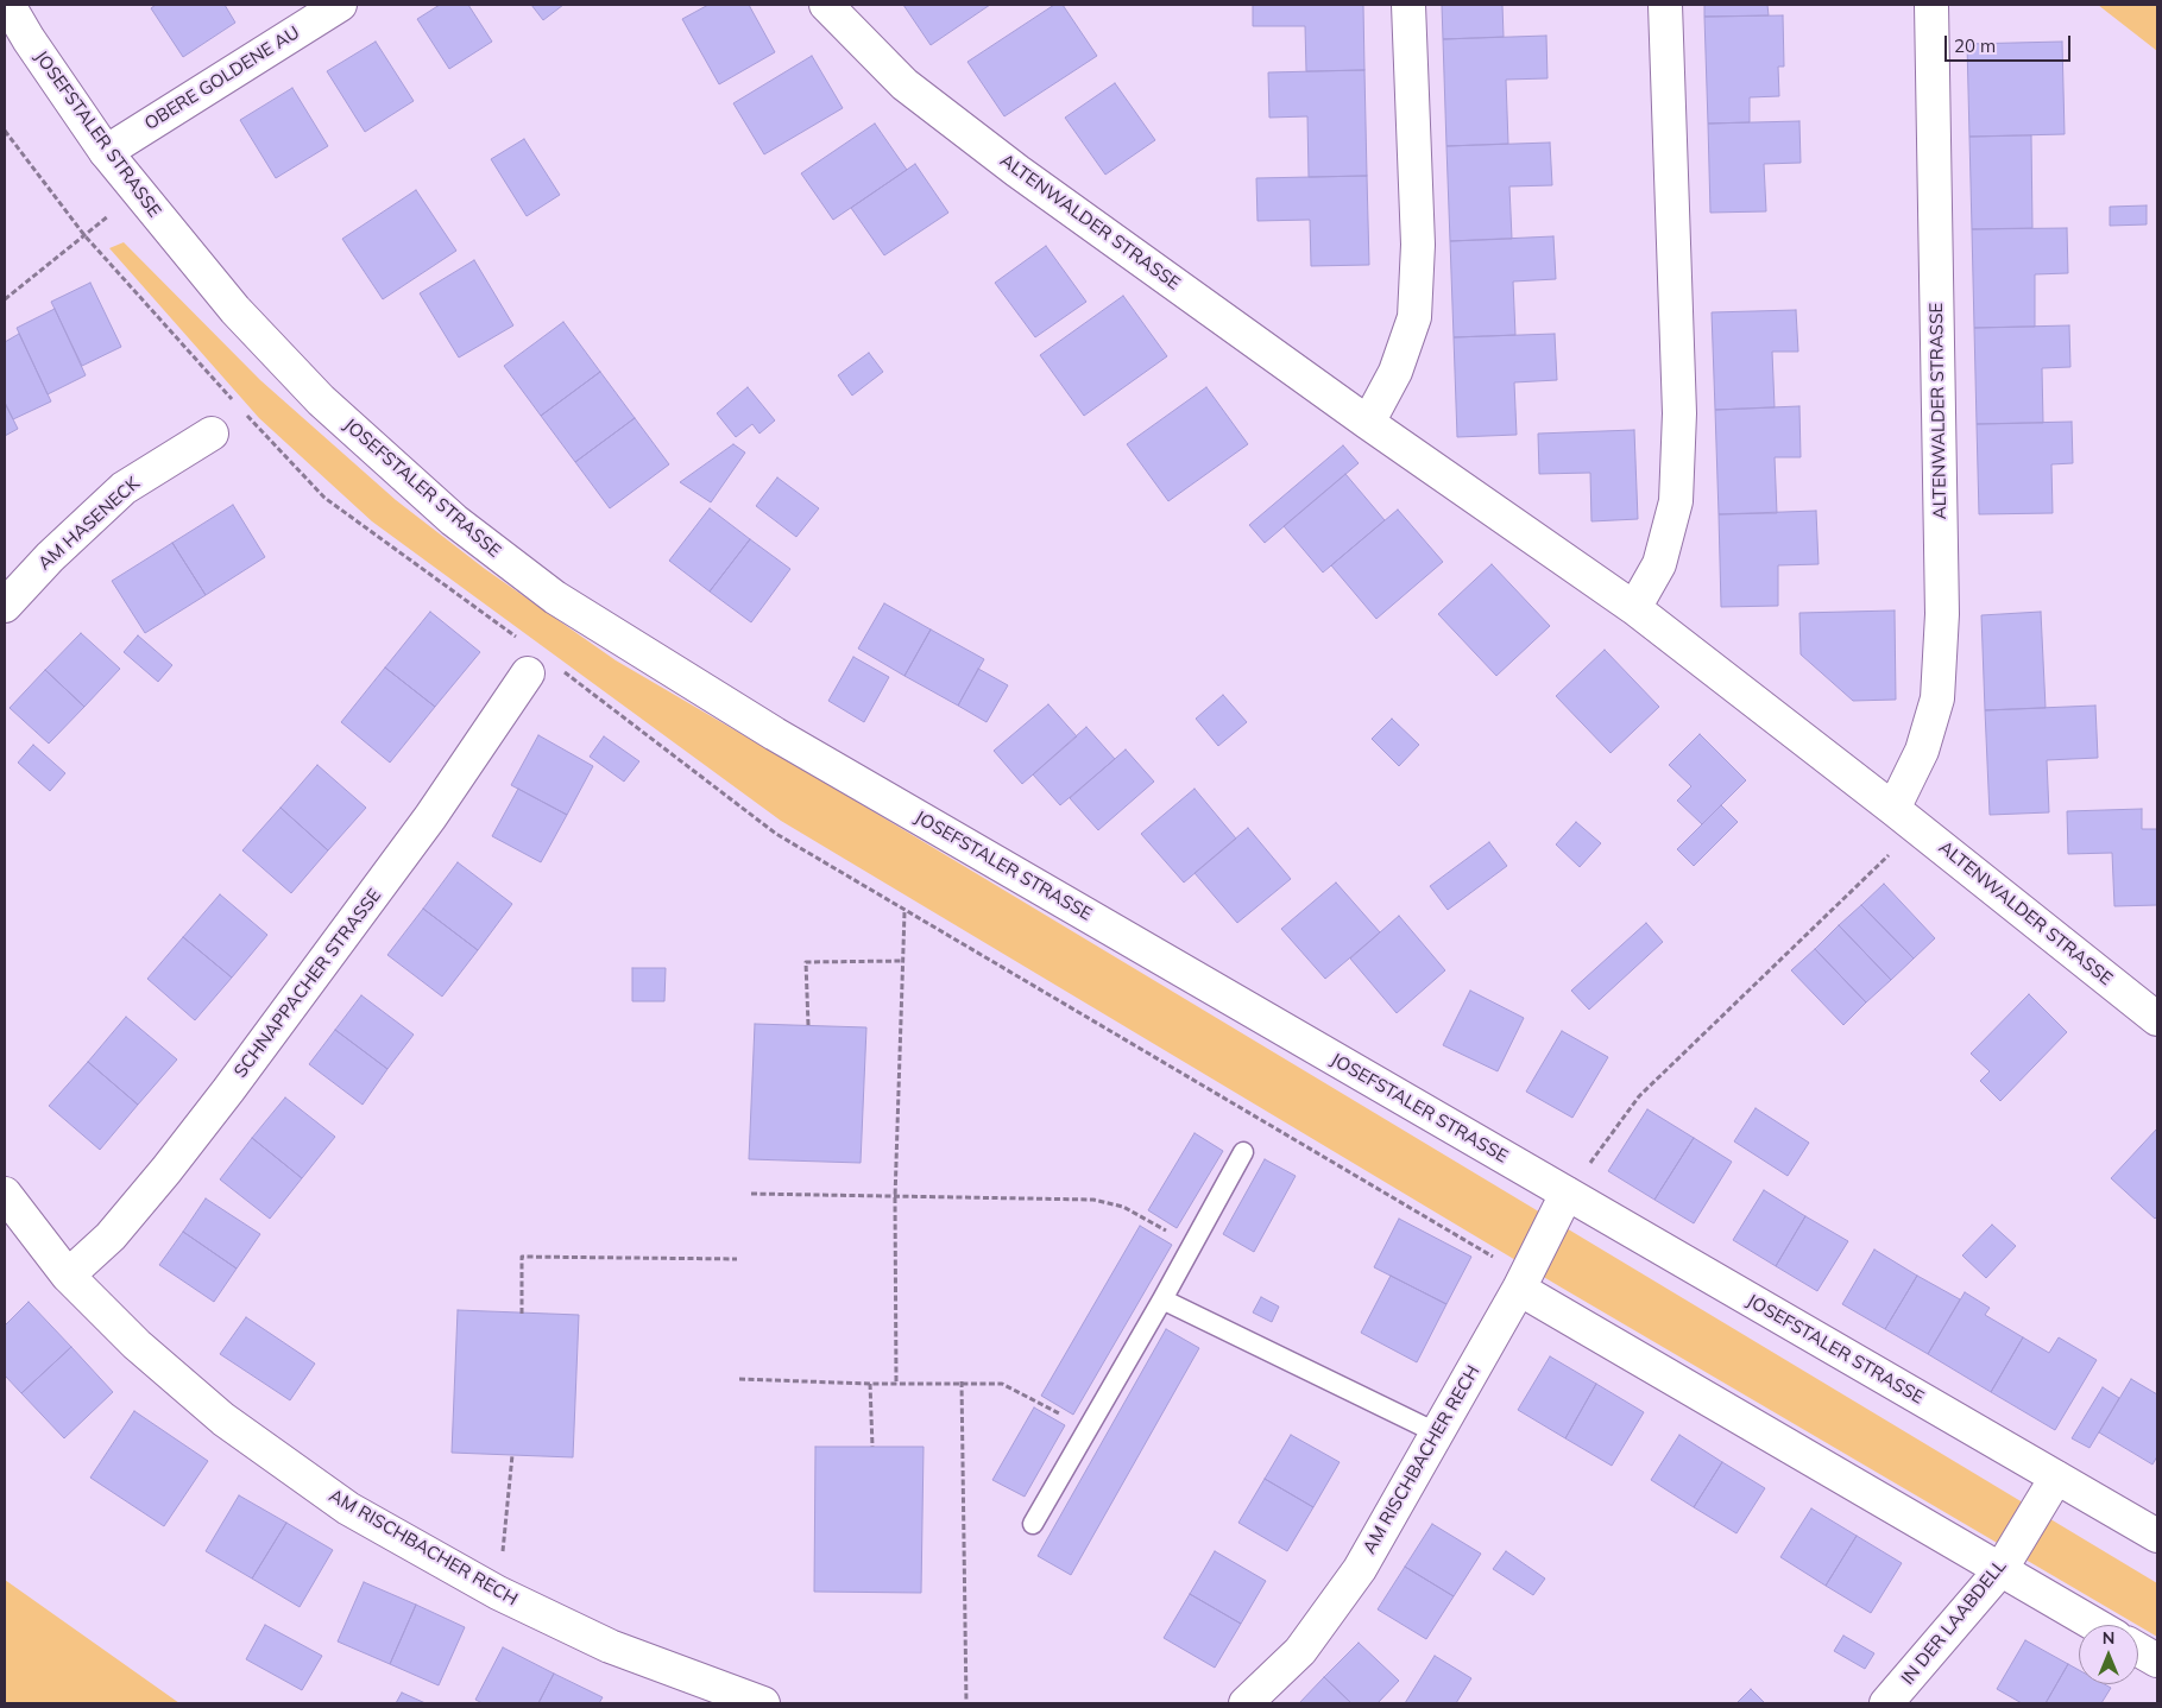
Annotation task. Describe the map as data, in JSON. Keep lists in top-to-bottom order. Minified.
{"streets":{"street":["OBERE GOLDENE AU","JOSEFSTALER STRASSE","ALTENWALDER STRASSE","AM HASENECK","SCHNAPPACHER STRASSE","AM RISCHBACHER RECH","IN DER LAABDELL"]},"crossings":[["OBERE GOLDENE AU","JOSEFSTALER STRASSE"],["JOSEFSTALER STRASSE","AM RISCHBACHER RECH"],["JOSEFSTALER STRASSE","IN DER LAABDELL"],["SCHNAPPACHER STRASSE","AM RISCHBACHER RECH"]],"scale_bar":"20 m","north":"top"}
